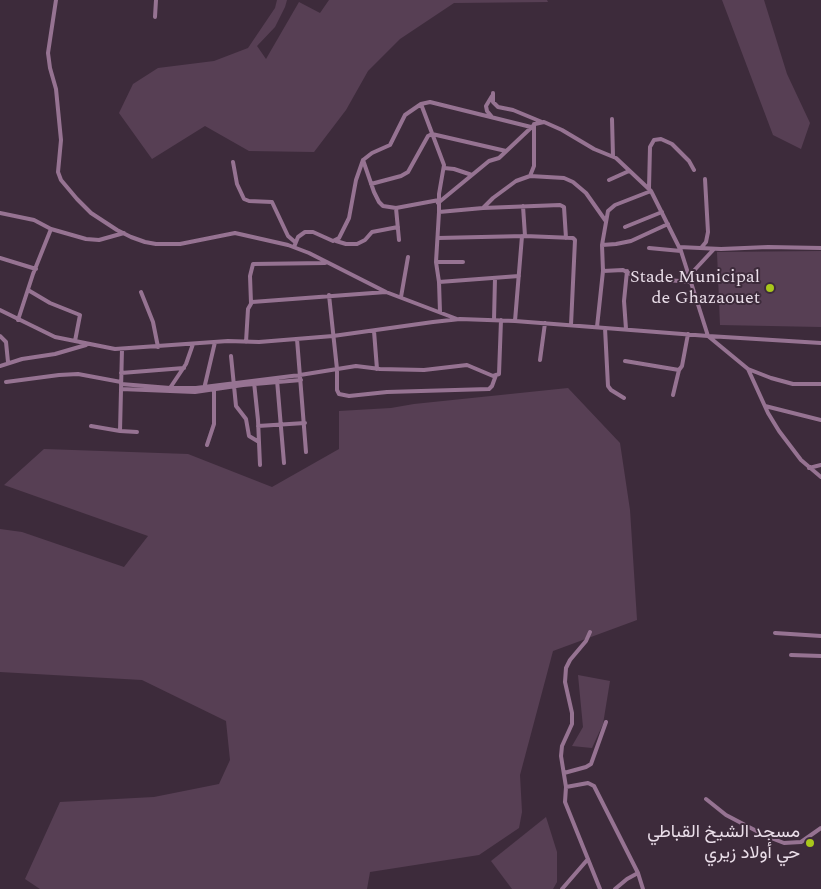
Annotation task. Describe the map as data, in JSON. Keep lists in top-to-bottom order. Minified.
{"places":["Stade Municipal de Ghazaouet","مسجد الشيخ القباطي حي أولاد زيري"]}
